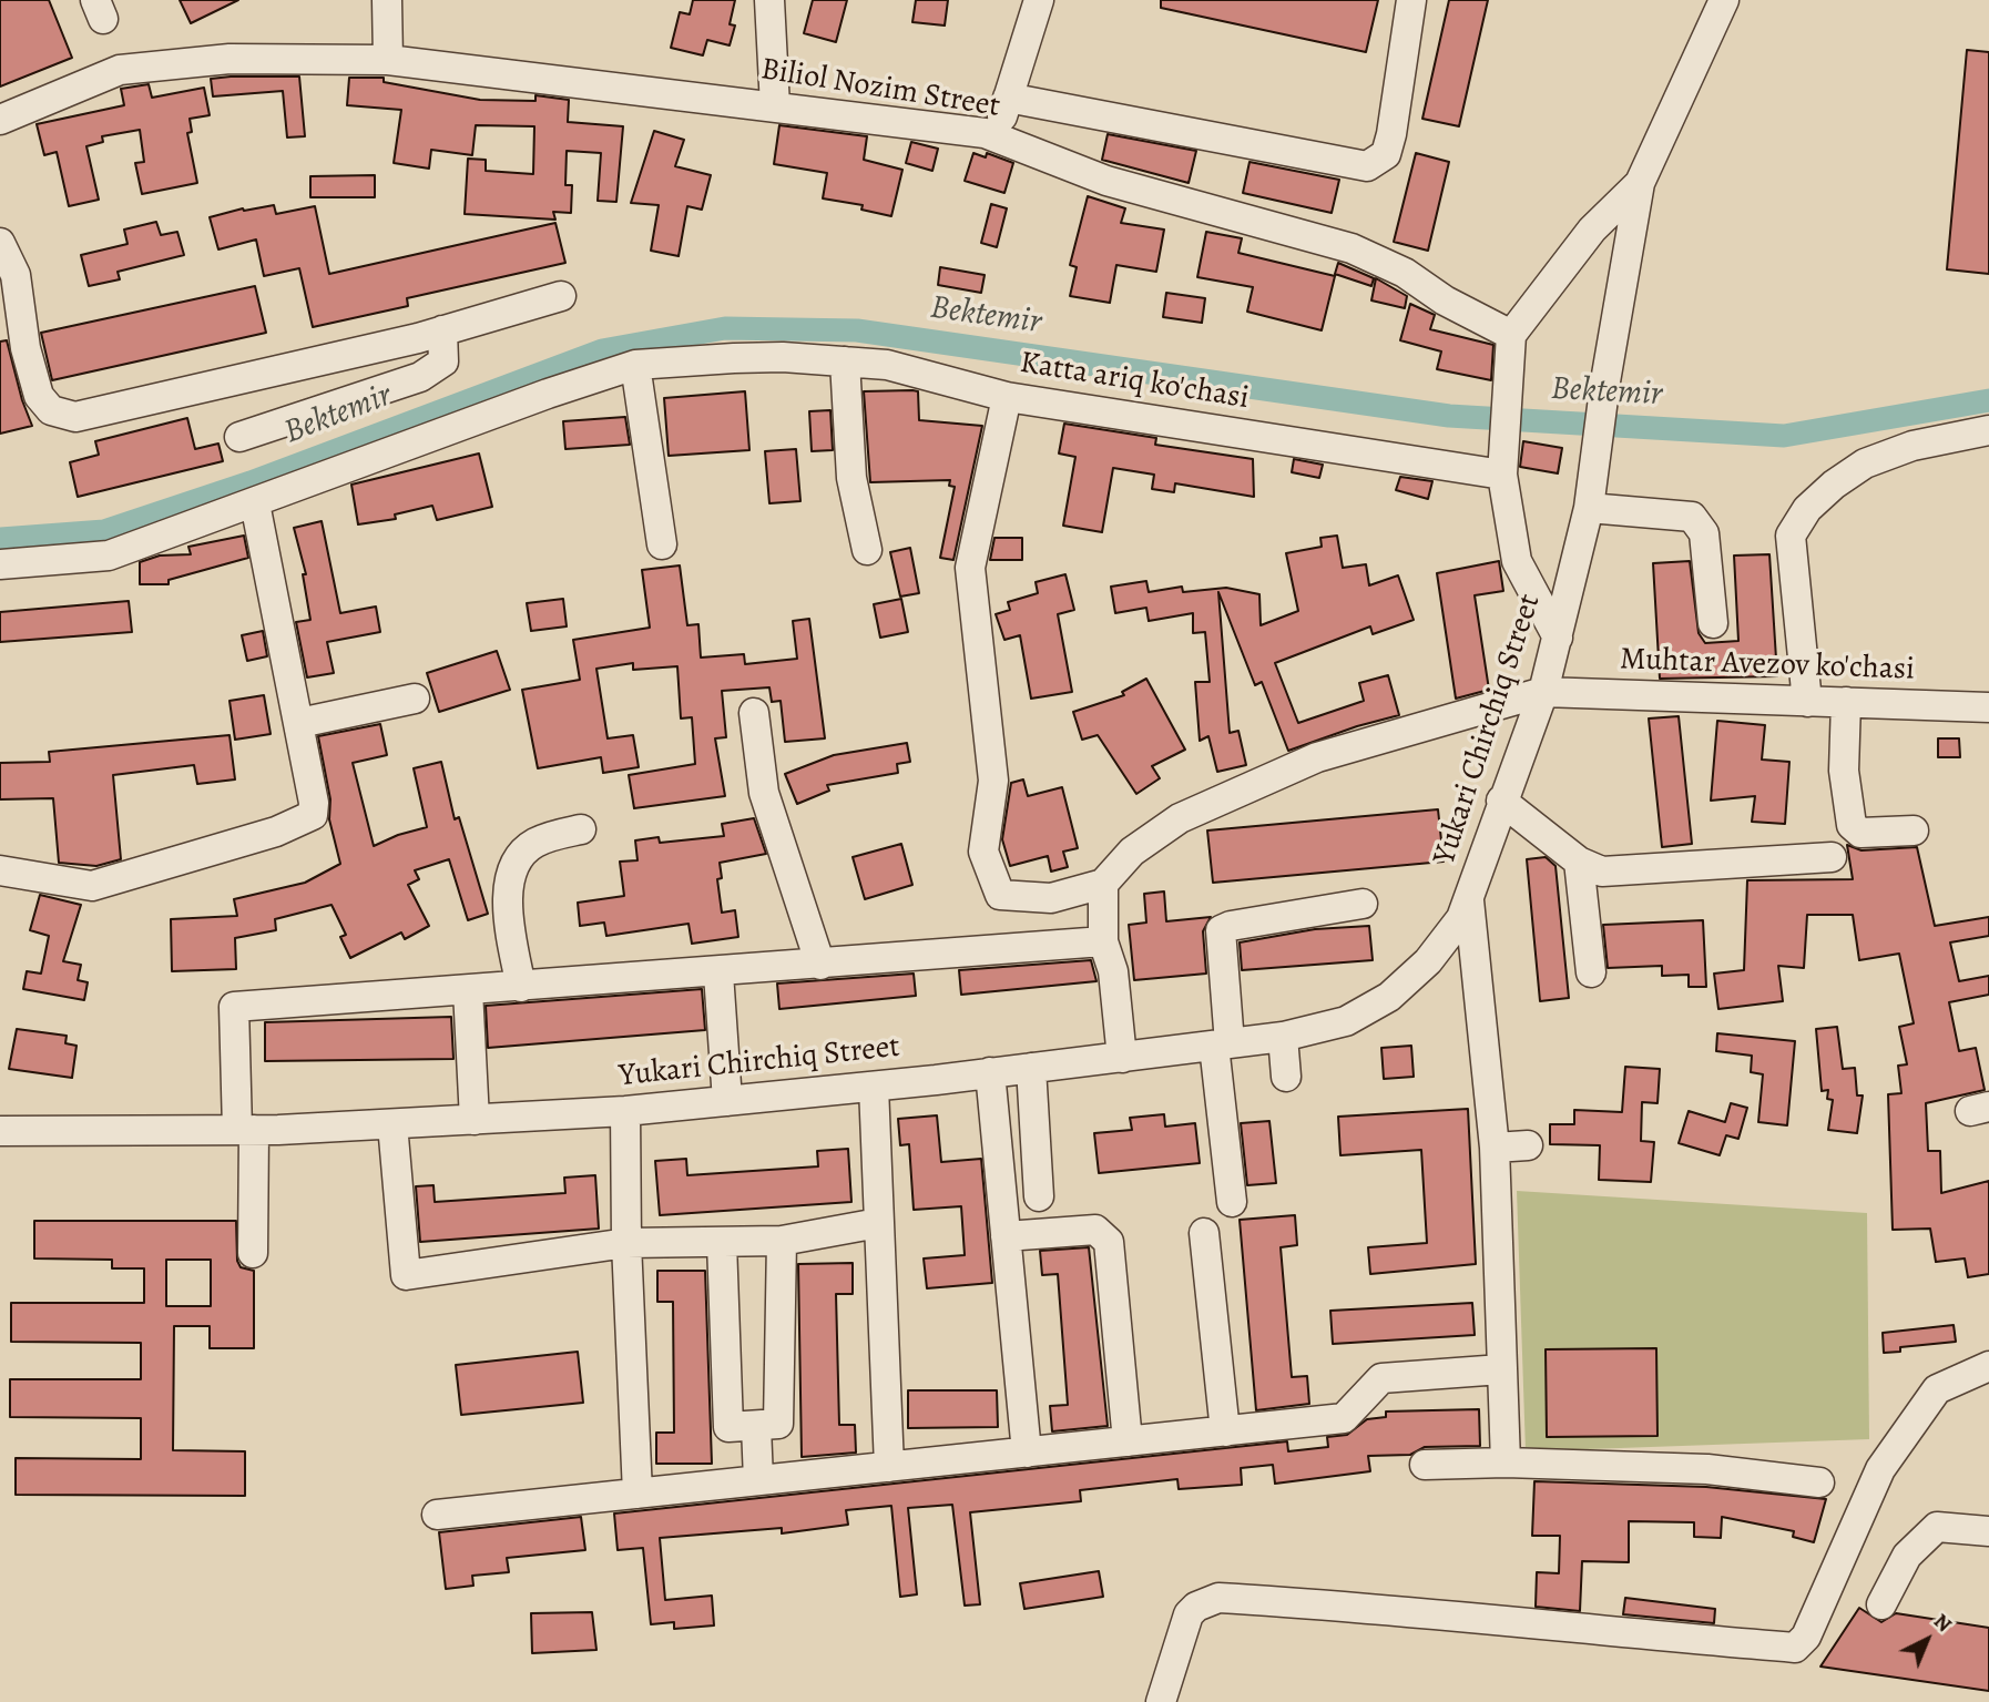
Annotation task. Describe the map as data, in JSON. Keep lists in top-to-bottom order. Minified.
{"streets":{"street":["Biliol Nozim Street","Katta ariq ko'chasi","Muhtar Avezov ko'chasi","Yukari Chirchiq Street"]},"crossings":[["Muhtar Avezov ko'chasi","Yukari Chirchiq Street"]],"water":["Bektemir"],"north":"top right"}
